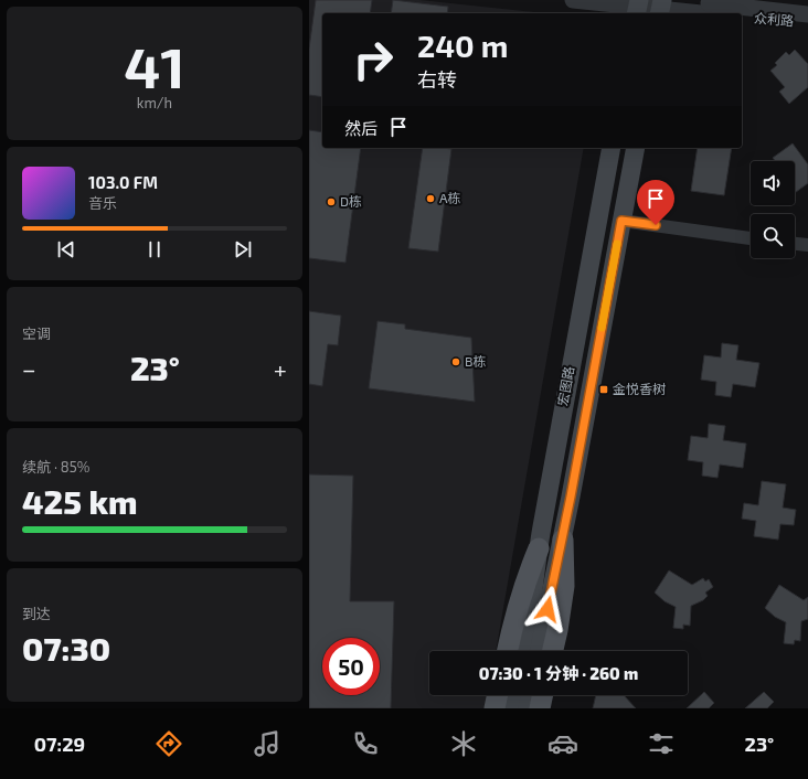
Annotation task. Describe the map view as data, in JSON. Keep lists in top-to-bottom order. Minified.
{"streets":{"main road":["宏图路"],"street":["众利路"]},"places":{"other":["A栋","D栋","B栋"],"transit":["金悦香树"]},"page":{"tile":[["41","km/h"],"空调",["续航 · 85%","425 km"],["到达","07:30"]],"turn":["240 m","右转"],"then":"然后","song":["103.0 FM","音乐"],"heat":["−","23°","+"],"limit":"50","trip":"07:30 · 1 分钟 · 260 m","tabs":["07:29","23°"]}}
